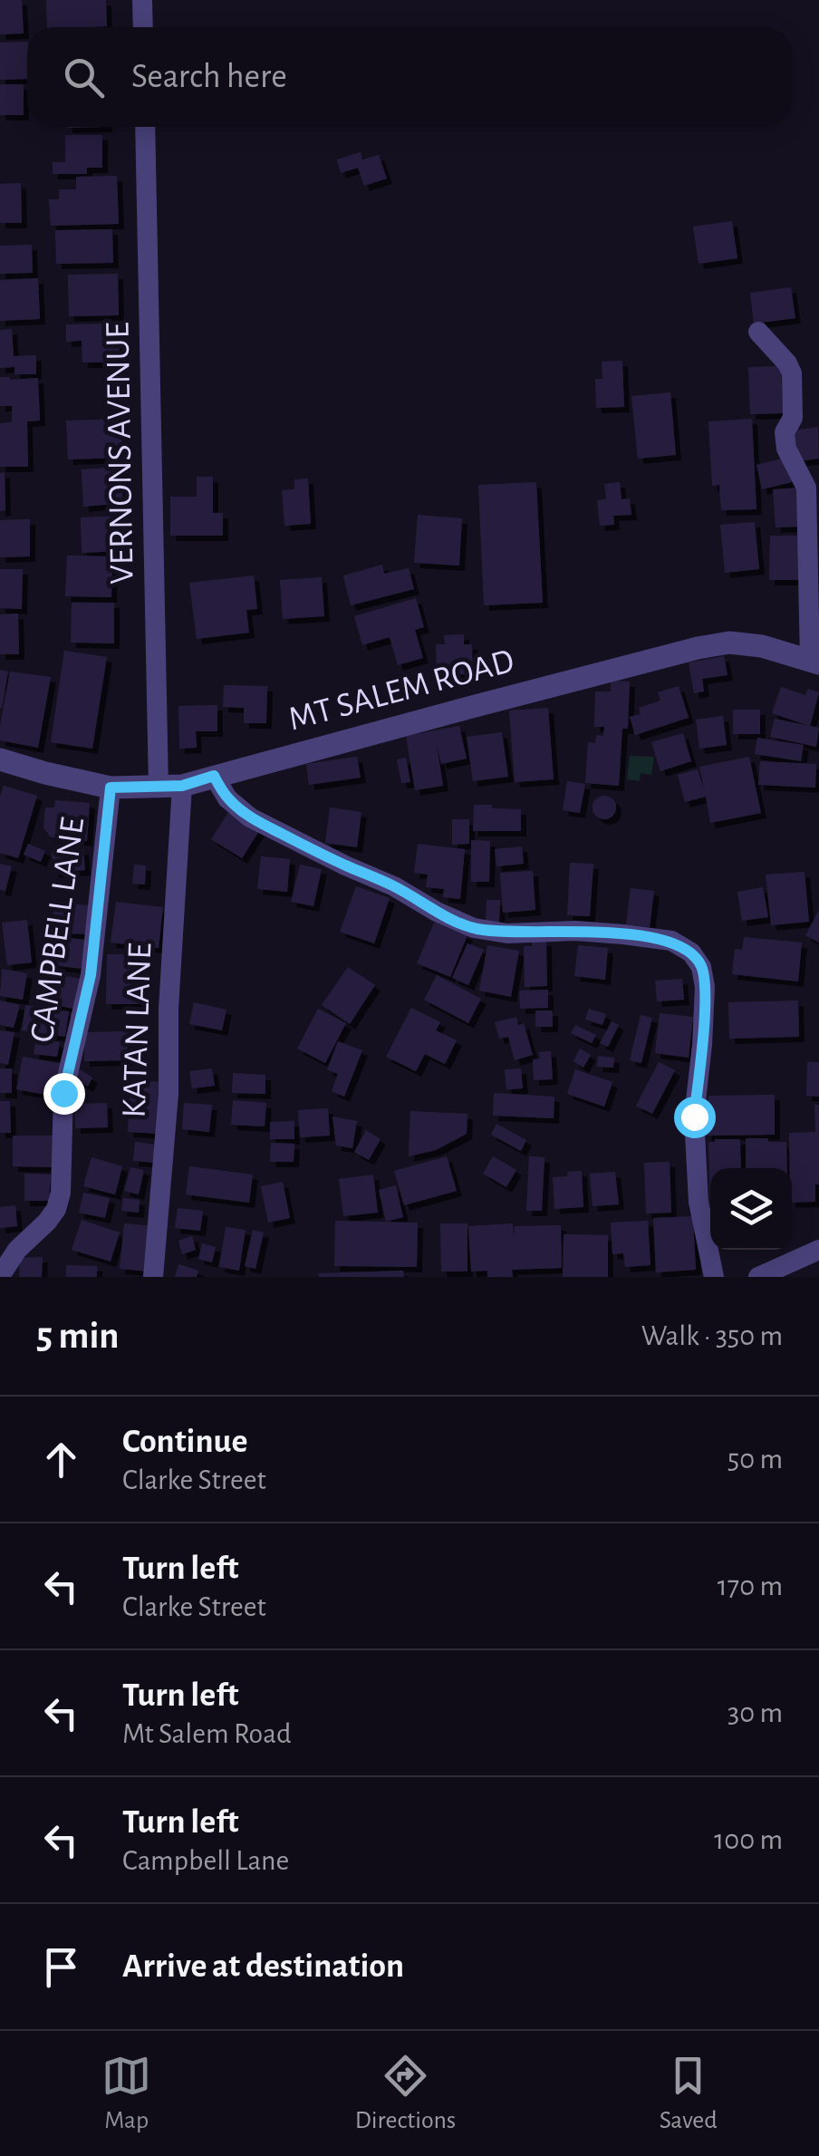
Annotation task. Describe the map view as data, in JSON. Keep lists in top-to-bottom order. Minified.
{"streets":{"street":["VERNONS AVENUE","MT SALEM ROAD","CAMPBELL LANE","KATAN LANE"]},"crossings":[["VERNONS AVENUE","MT SALEM ROAD"],["VERNONS AVENUE","KATAN LANE"],["MT SALEM ROAD","CAMPBELL LANE"],["MT SALEM ROAD","KATAN LANE"]],"page":{"search":"Search here","heading":["5 min","Walk · 350 m"],"list":[["Continue","Clarke Street","50 m"],["Turn left","Clarke Street","170 m"],["Turn left","Mt Salem Road","30 m"],["Turn left","Campbell Lane","100 m"],"Arrive at destination"],"nav":["Map","Directions","Saved"]}}
